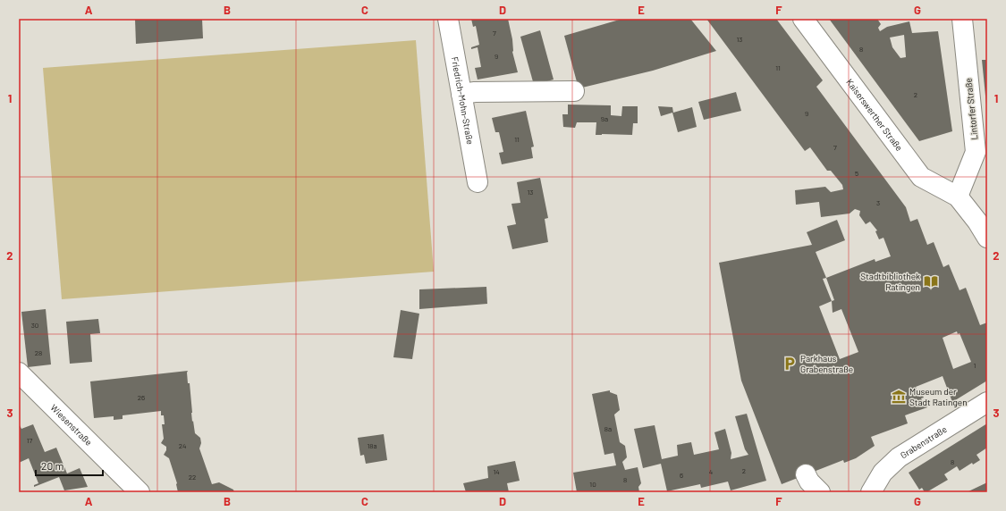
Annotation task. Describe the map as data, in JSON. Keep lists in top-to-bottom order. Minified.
{"streets":{"street":["Friedrich-Mohn-Straße","Lintorfer Straße","Kaiserswerther Straße","Wiesenstraße","Grabenstraße"]},"crossings":[["Lintorfer Straße","Kaiserswerther Straße"]],"places":{"library":["Stadtbibliothek Ratingen"],"parking":["Parkhaus Grabenstraße"],"museum":["Museum der Stadt Ratingen"]},"house_numbers":["7","13","8","9","11","2","9","9a","11","7","5","13","3","30","28","1","26","8a","17","24","18a","8","2","14","4","6","22","8","10"],"scale_bar":"20 m","grid":{"columns":["A","B","C","D","E","F","G"],"rows":["1","2","3"]}}
